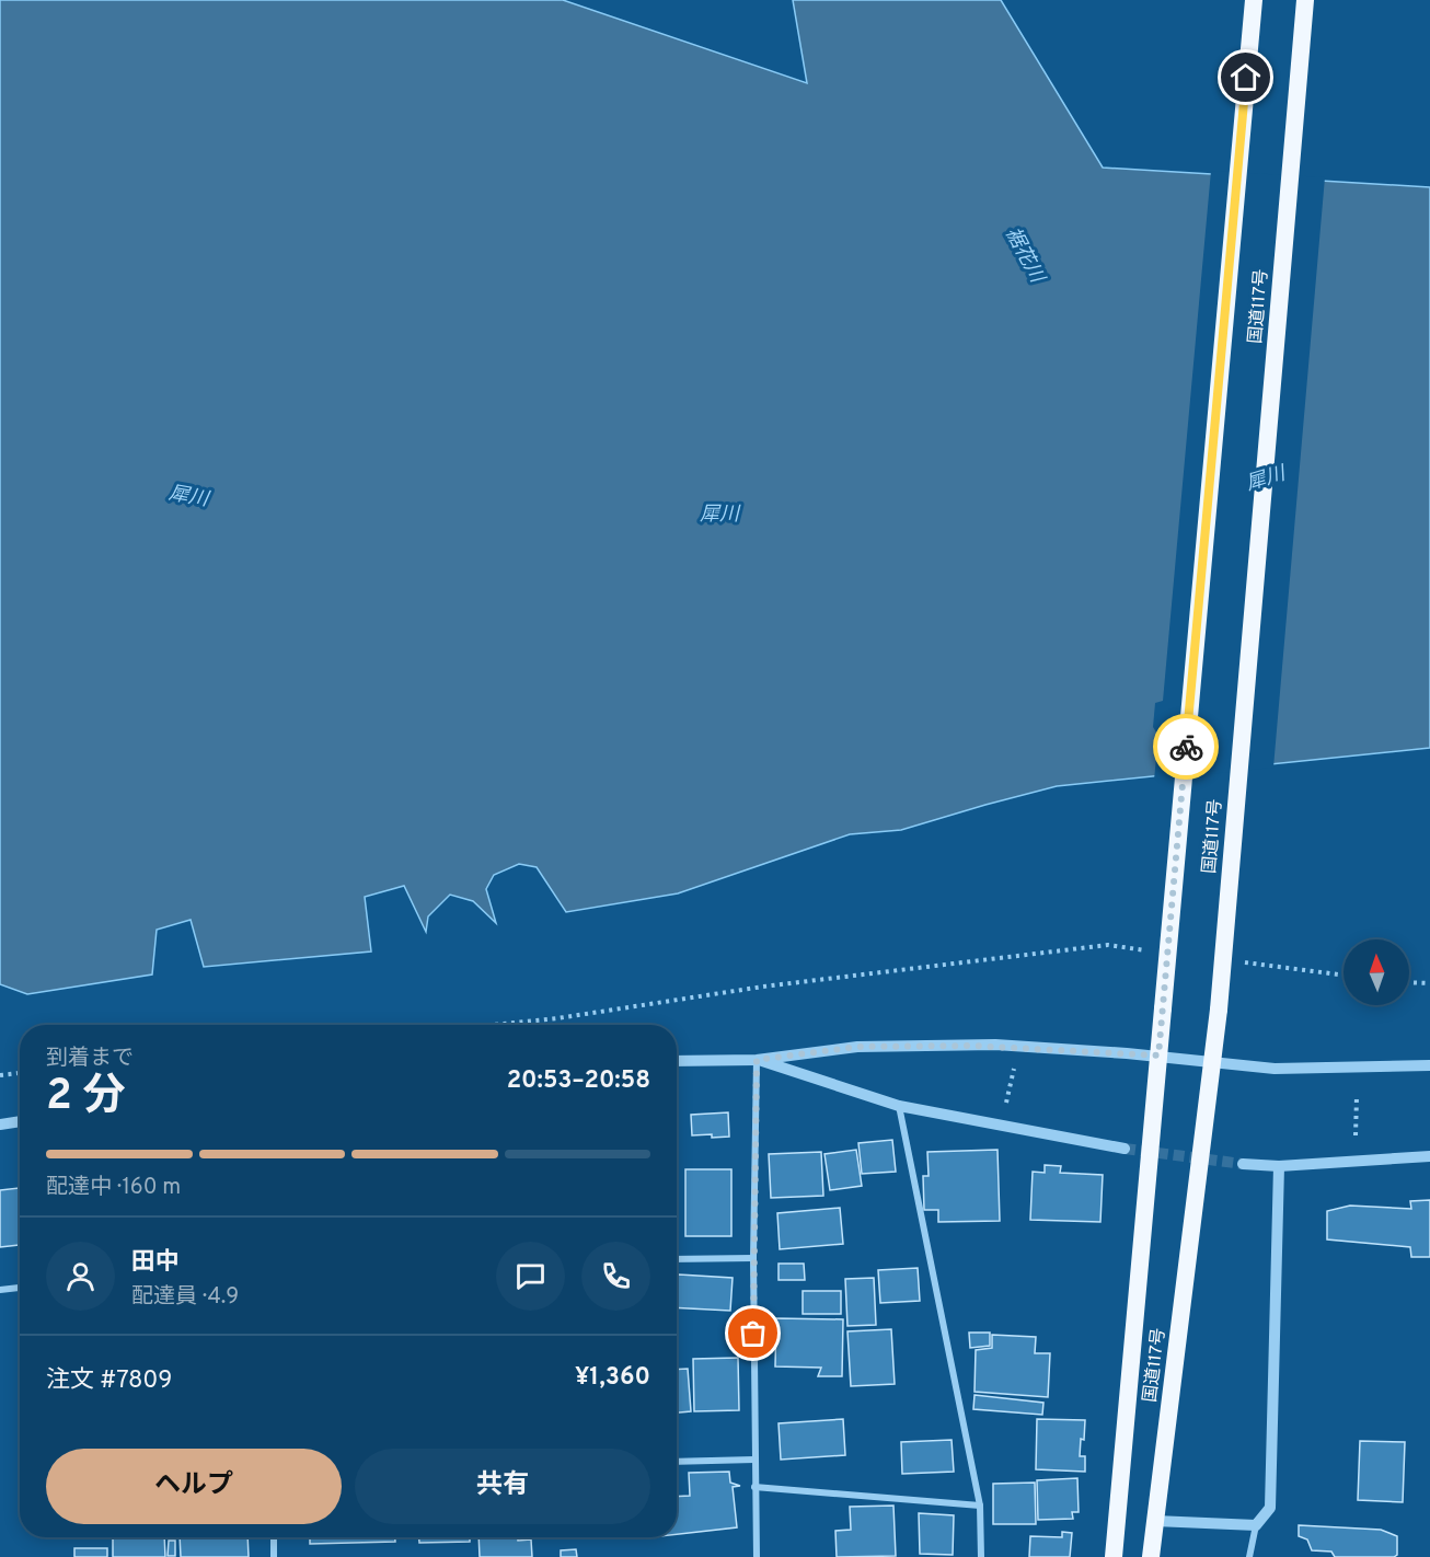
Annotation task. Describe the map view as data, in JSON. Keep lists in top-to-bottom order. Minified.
{"streets":{"highway":["国道117号"]},"water":["裾花川","犀川"],"north":"top","page":{"heading":["2 分","到着まで","20:53–20:58"],"panel":["田中","配達員 · 4.9","注文 #7809","¥1,360"],"bar":"配達中 · 160 m","buttons":["ヘルプ","共有"]}}
